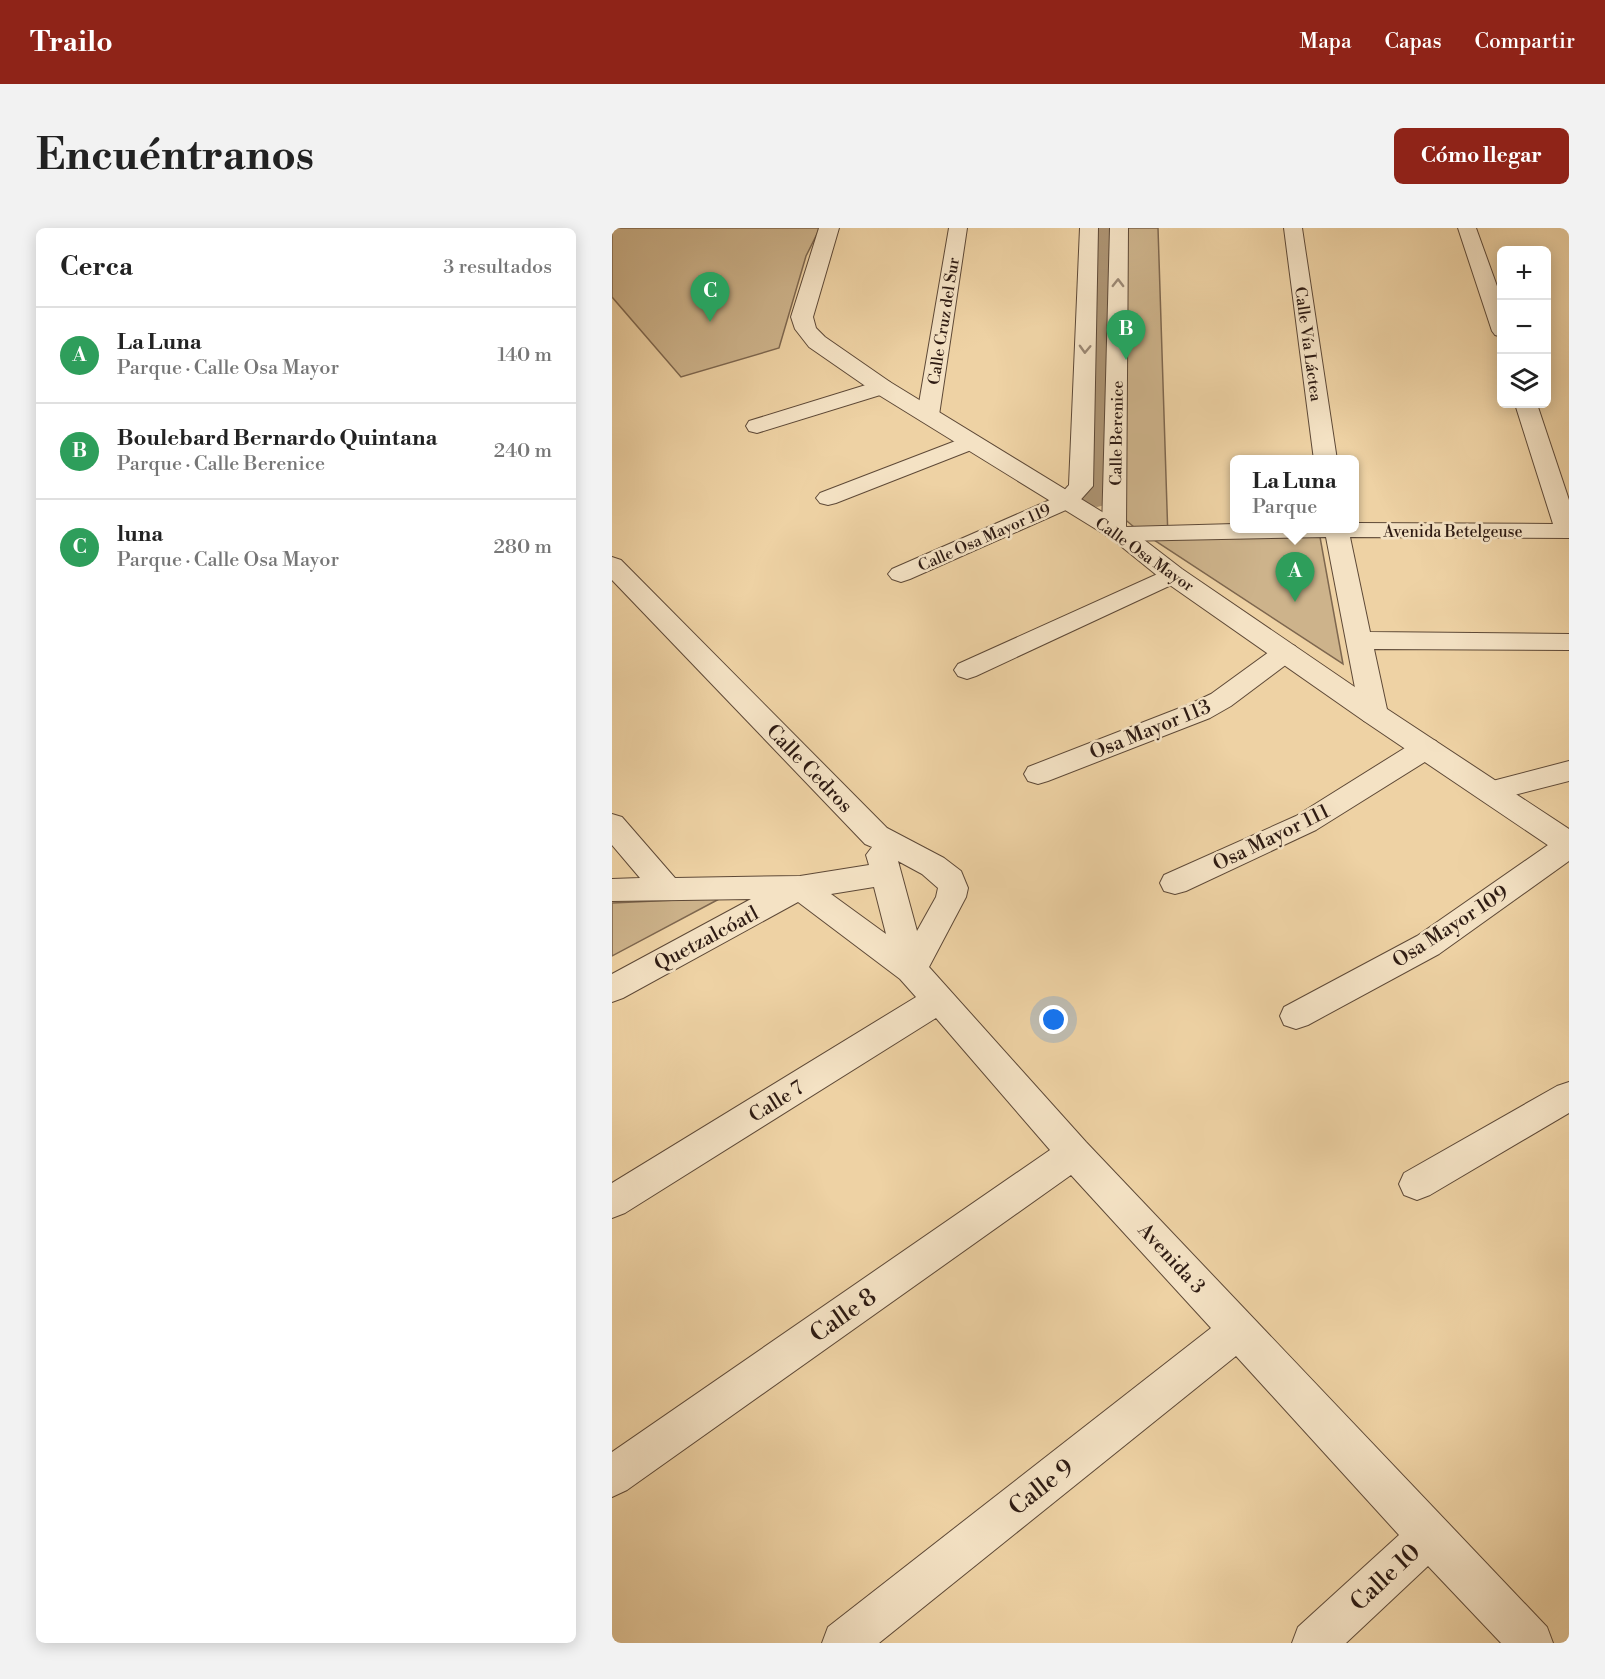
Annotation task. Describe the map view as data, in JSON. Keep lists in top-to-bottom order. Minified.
{"streets":{"street":["Calle Cruz del Sur","Calle Vía Láctea","Calle Berenice","Avenida Betelgeuse","Calle Osa Mayor 119","Calle Osa Mayor","Osa Mayor 113","Calle Cedros","Osa Mayor 111","Osa Mayor 109","Quetzalcóatl","Calle 7","Avenida 3","Calle 8","Calle 9","Calle 10"]},"crossings":[["Calle Cruz del Sur","Calle Osa Mayor"],["Calle Berenice","Avenida Betelgeuse"],["Calle Berenice","Calle Osa Mayor 119"],["Calle Berenice","Calle Osa Mayor"],["Avenida Betelgeuse","Calle Osa Mayor"],["Calle Osa Mayor 119","Calle Osa Mayor"],["Calle Osa Mayor","Osa Mayor 113"],["Calle Osa Mayor","Osa Mayor 111"],["Calle Osa Mayor","Osa Mayor 109"],["Calle Cedros","Avenida 3"],["Quetzalcóatl","Avenida 3"],["Calle 7","Avenida 3"],["Avenida 3","Calle 8"],["Avenida 3","Calle 9"],["Avenida 3","Calle 10"]],"page":{"header":"Trailo","nav":["Mapa","Capas","Compartir"],"buttons":"Cómo llegar","title":"Encuéntranos","heading":["Cerca","3 resultados"],"map_buttons":["+","−"],"pins":["C","B","A"],"list":[{"mark":"A","name":"La Luna","note":"Parque · Calle Osa Mayor","value":"140 m"},{"mark":"B","name":"Boulebard Bernardo Quintana","note":"Parque · Calle Berenice","value":"240 m"},{"mark":"C","name":"luna","note":"Parque · Calle Osa Mayor","value":"280 m"}],"popup":["La Luna","Parque"]}}
